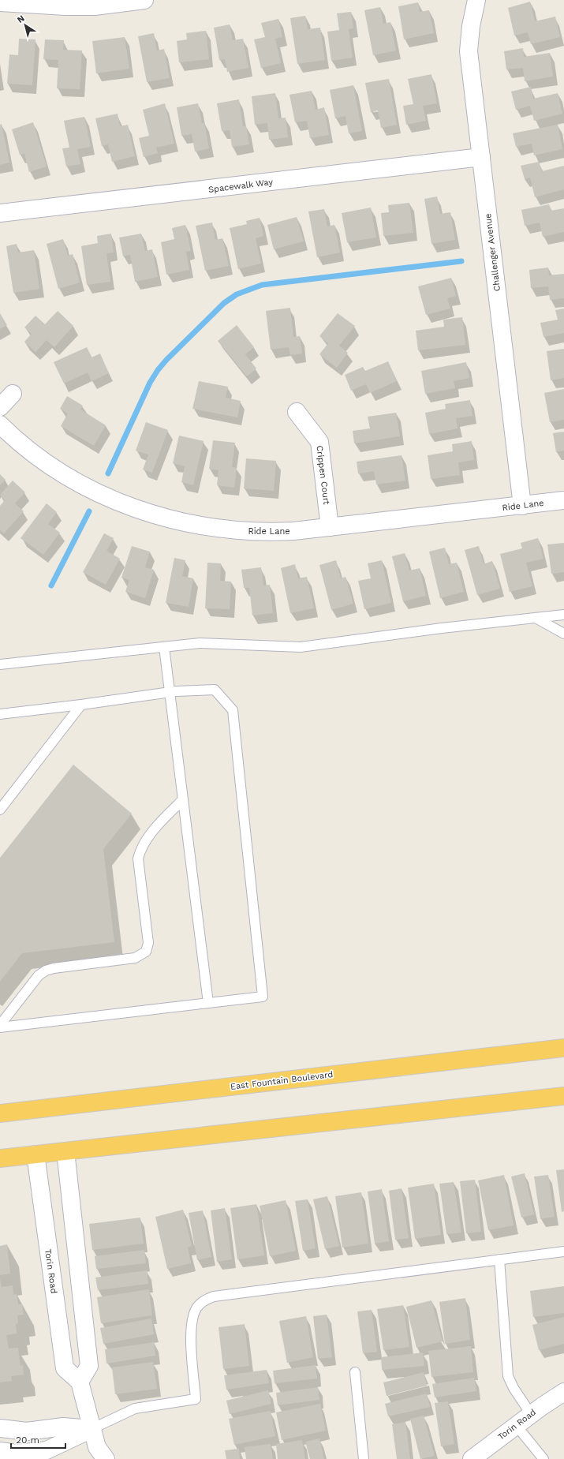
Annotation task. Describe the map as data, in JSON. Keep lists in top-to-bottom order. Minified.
{"streets":{"highway":["East Fountain Boulevard"],"street":["Spacewalk Way","Challenger Avenue","Crippen Court","Ride Lane","Torin Road"]},"crossings":[["Spacewalk Way","Challenger Avenue"],["Challenger Avenue","Ride Lane"],["Crippen Court","Ride Lane"]],"scale_bar":"20 m","north":"top left"}
